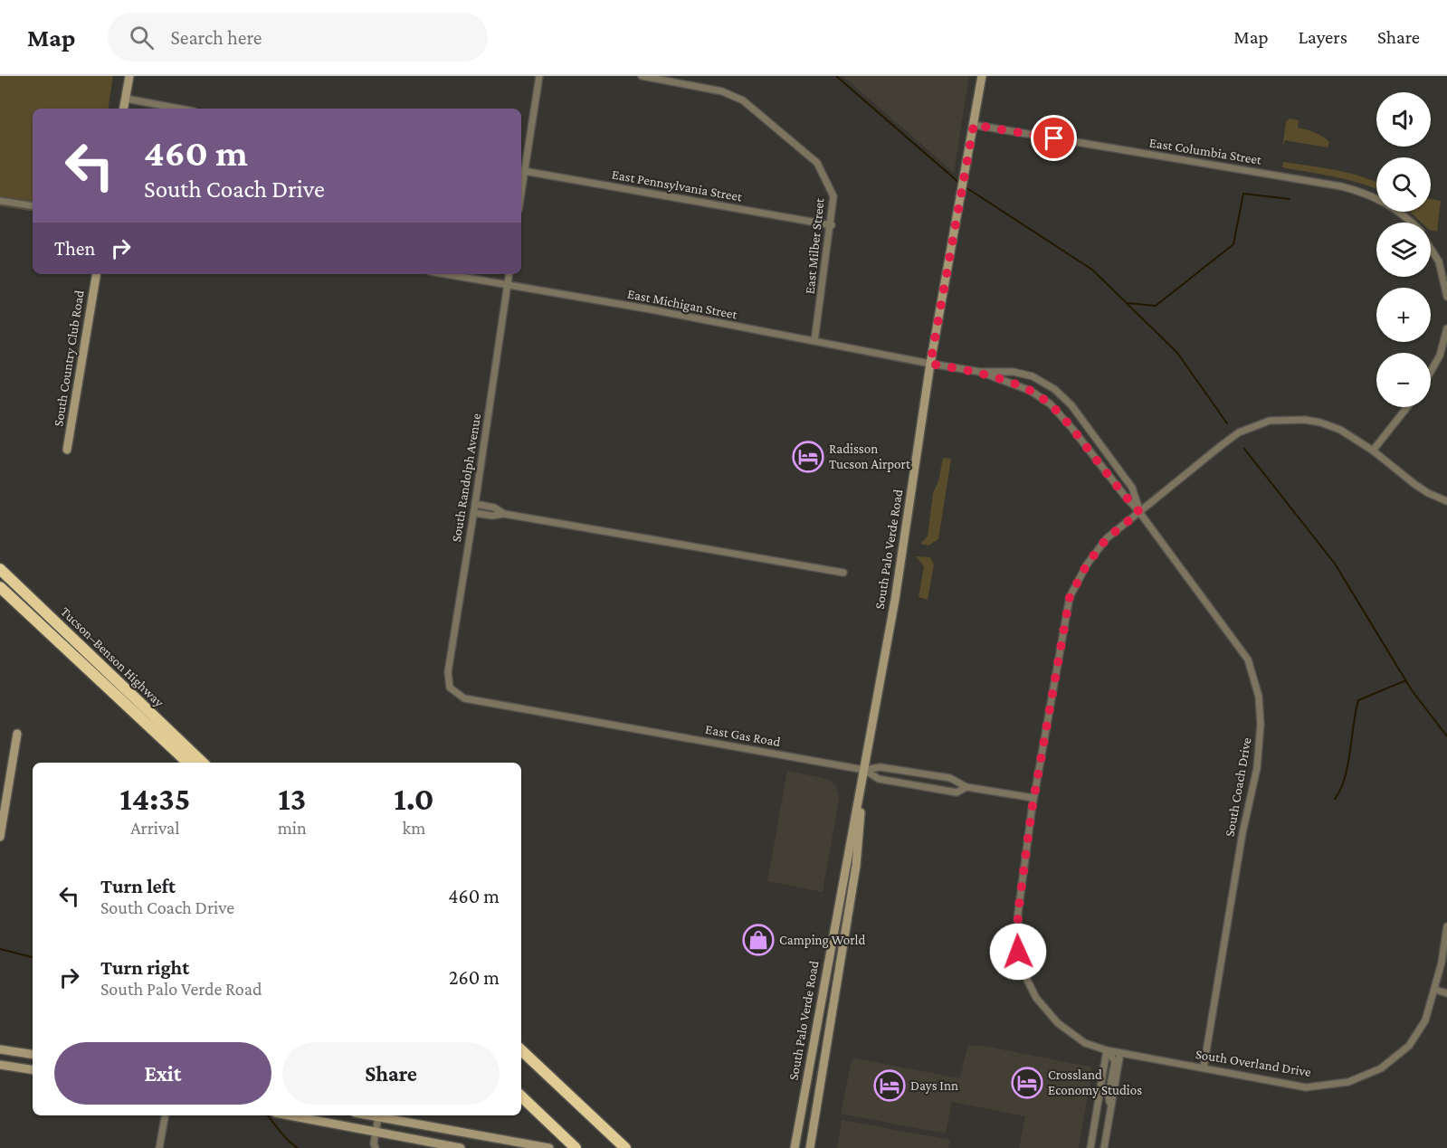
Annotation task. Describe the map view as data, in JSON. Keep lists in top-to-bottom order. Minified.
{"streets":{"highway":["Tucson–Benson Highway"],"main road":["South Country Club Road","South Palo Verde Road"],"street":["East Columbia Street","East Pennsylvania Street","East Milber Street","East Michigan Street","South Randolph Avenue","East Gas Road","South Coach Drive","South Overland Drive"]},"crossings":[["East Columbia Street","South Palo Verde Road"],["East Pennsylvania Street","East Milber Street"],["East Milber Street","East Michigan Street"],["East Michigan Street","South Randolph Avenue"],["East Michigan Street","South Palo Verde Road"],["East Michigan Street","South Coach Drive"],["South Randolph Avenue","East Gas Road"],["South Palo Verde Road","East Gas Road"],["South Palo Verde Road","South Coach Drive"],["East Gas Road","South Overland Drive"],["South Coach Drive","South Overland Drive"]],"places":{"hotel":["Radisson Tucson Airport","Crossland Economy Studios","Days Inn"],"shop":["Camping World"]},"page":{"header":"Map","search":"Search here","nav":["Map","Layers","Share"],"map_buttons":["+","−"],"turn":["460 m","South Coach Drive"],"then":"Then","eta":["14:35","Arrival","13","min","1.0","km"],"list":[{"name":"Turn left","note":"South Coach Drive","value":"460 m"},{"name":"Turn right","note":"South Palo Verde Road","value":"260 m"}],"buttons":["Exit","Share"]}}
